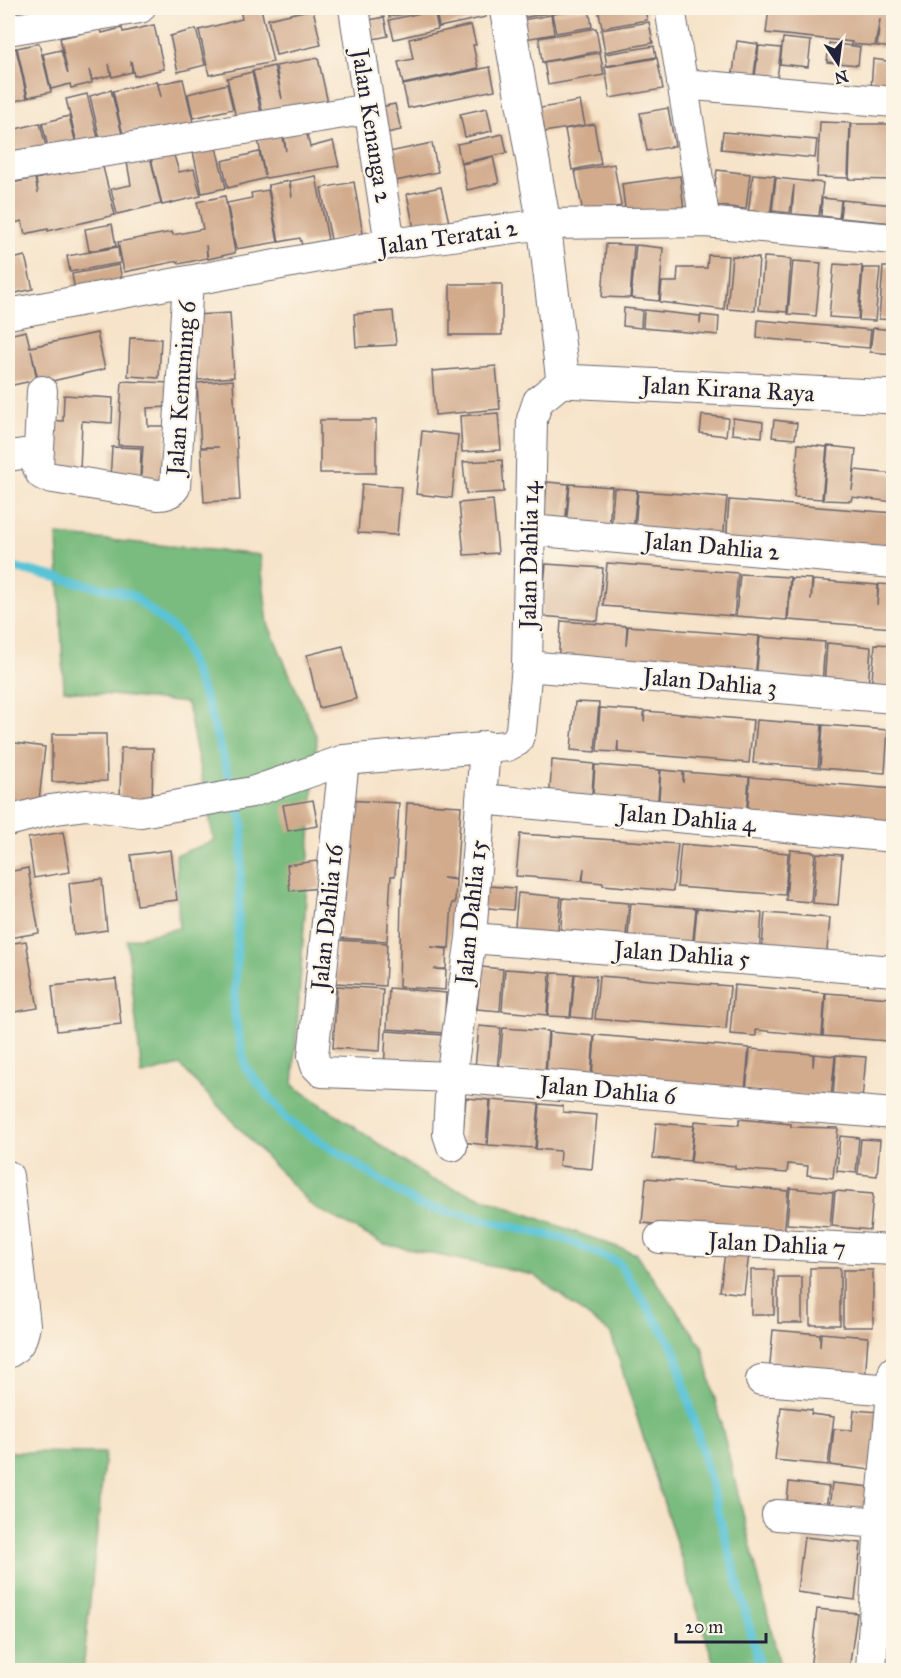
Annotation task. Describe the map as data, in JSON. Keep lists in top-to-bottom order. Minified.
{"streets":{"street":["Jalan Kenanga 2","Jalan Teratai 2","Jalan Kemuning 6","Jalan Kirana Raya","Jalan Dahlia 2","Jalan Dahlia 14","Jalan Dahlia 3","Jalan Dahlia 4","Jalan Dahlia 15","Jalan Dahlia 16","Jalan Dahlia 5","Jalan Dahlia 6","Jalan Dahlia 7"]},"crossings":[["Jalan Kenanga 2","Jalan Teratai 2"],["Jalan Teratai 2","Jalan Kemuning 6"],["Jalan Kirana Raya","Jalan Dahlia 14"],["Jalan Dahlia 2","Jalan Dahlia 14"],["Jalan Dahlia 14","Jalan Dahlia 3"],["Jalan Dahlia 14","Jalan Dahlia 15"],["Jalan Dahlia 4","Jalan Dahlia 15"],["Jalan Dahlia 15","Jalan Dahlia 5"],["Jalan Dahlia 15","Jalan Dahlia 6"],["Jalan Dahlia 16","Jalan Dahlia 6"]],"scale_bar":"20 m","north":"bottom"}
